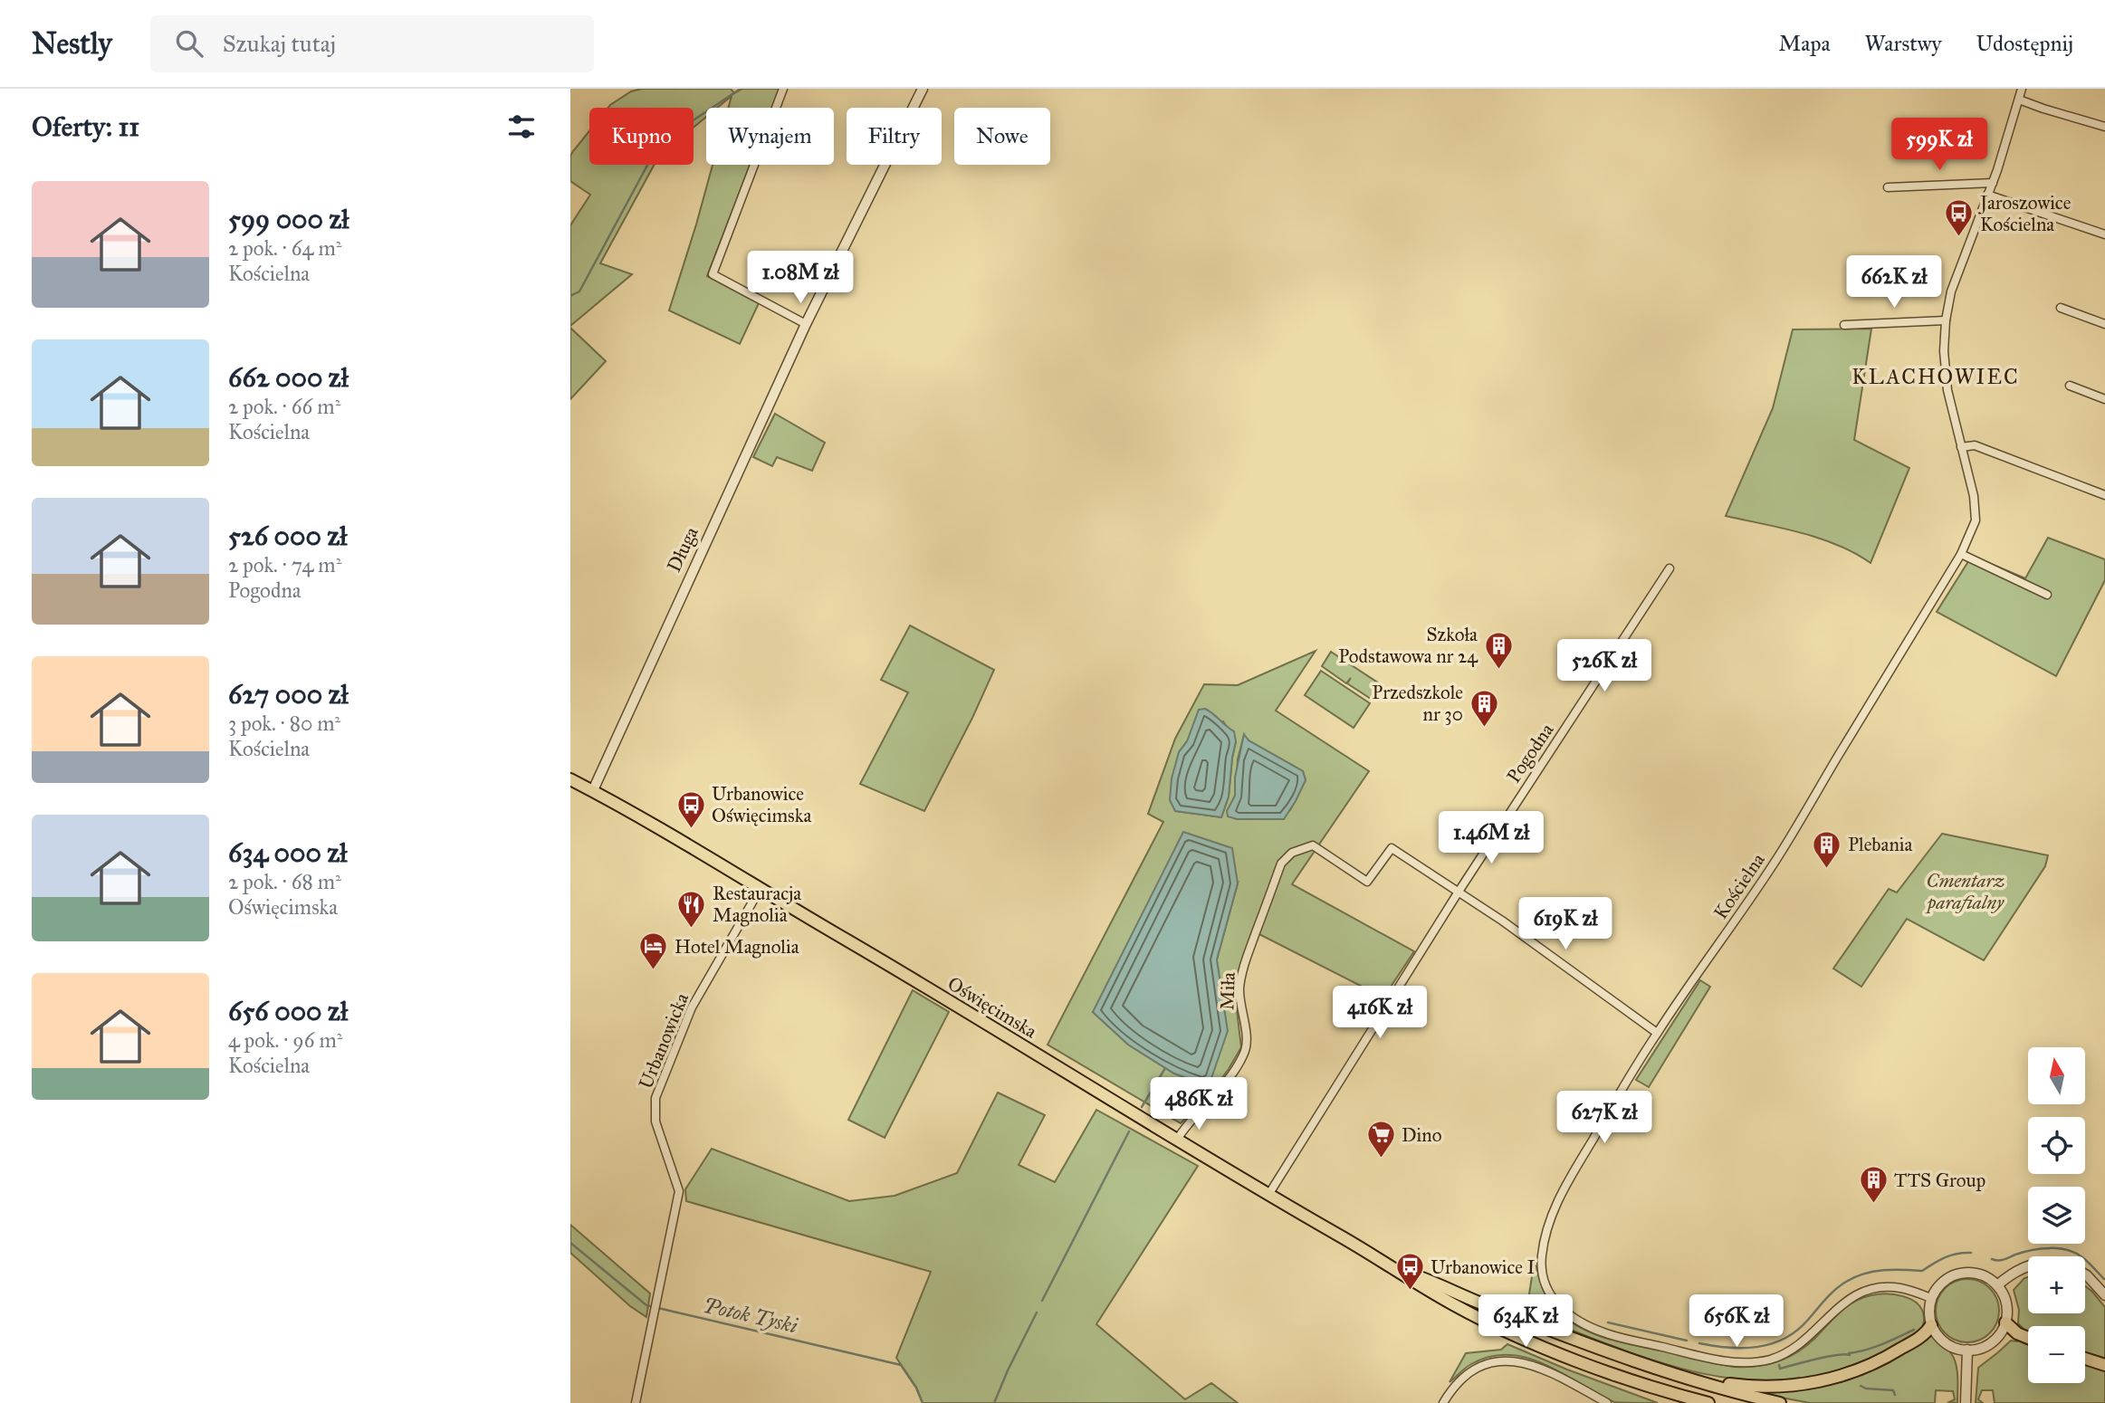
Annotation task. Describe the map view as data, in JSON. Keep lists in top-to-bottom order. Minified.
{"streets":{"highway":["Oświęcimska"],"street":["Długa","Pogodna","Kościelna","Miła","Urbanowicka"]},"crossings":[["Długa","Oświęcimska"],["Pogodna","Miła"],["Pogodna","Oświęcimska"],["Miła","Oświęcimska"],["Oświęcimska","Urbanowicka"]],"districts":["KLACHOWIEC"],"water":["Potok Tyski"],"parks":["Cmentarz parafialny"],"places":{"bus stop":["Jaroszowice Kościelna","Urbanowice Oświęcimska","Urbanowice I"],"building":["Szkoła Podstawowa nr 24","Przedszkole nr 30","Plebania","TTS Group"],"restaurant":["Restauracja Magnolia"],"hotel":["Hotel Magnolia"],"supermarket":["Dino"]},"north":"top","page":{"header":"Nestly","search":"Szukaj tutaj","nav":["Mapa","Warstwy","Udostępnij"],"heading":"Oferty: 11","chip":["Kupno","Wynajem","Filtry","Nowe"],"price":["599K zł","1.08M zł","662K zł","526K zł","1.46M zł","619K zł","416K zł","486K zł","627K zł","634K zł","656K zł"],"list":[{"name":"599 000 zł","note":"2 pok. · 64 m² · Kościelna"},{"name":"662 000 zł","note":"2 pok. · 66 m² · Kościelna"},{"name":"526 000 zł","note":"2 pok. · 74 m² · Pogodna"},{"name":"627 000 zł","note":"3 pok. · 80 m² · Kościelna"},{"name":"634 000 zł","note":"2 pok. · 68 m² · Oświęcimska"},{"name":"656 000 zł","note":"4 pok. · 96 m² · Kościelna"}],"map_buttons":["+","−"]}}
